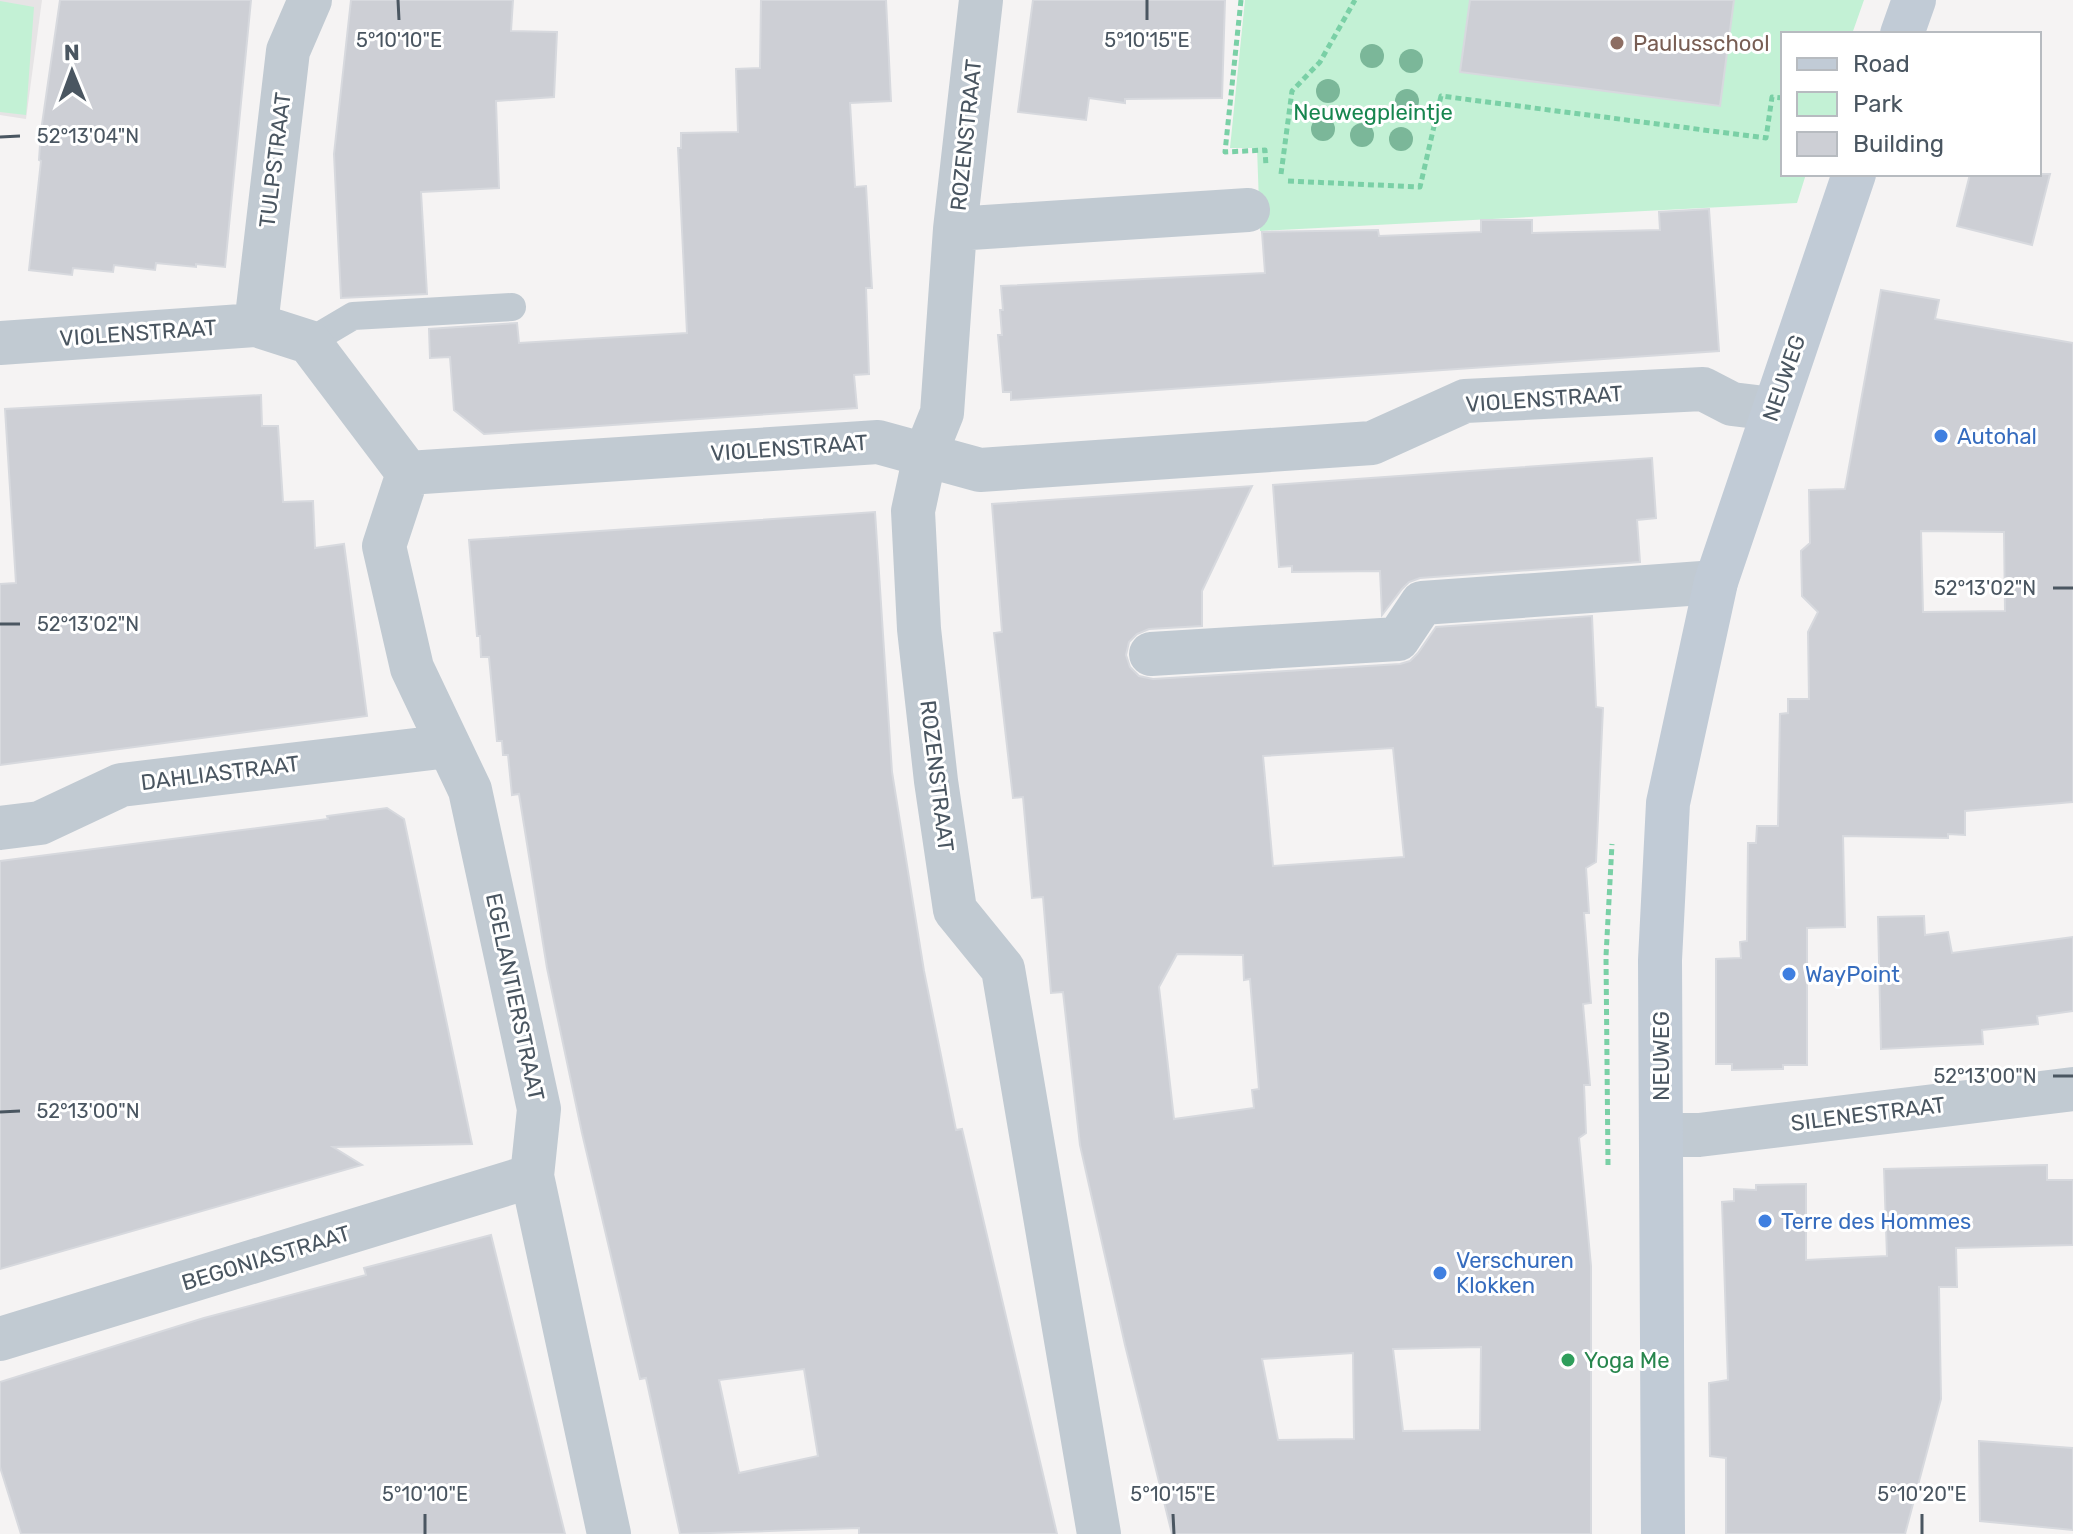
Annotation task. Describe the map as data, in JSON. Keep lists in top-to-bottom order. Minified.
{"streets":{"street":["ROZENSTRAAT","TULPSTRAAT","VIOLENSTRAAT","NEUWEG","DAHLIASTRAAT","EGELANTIERSTRAAT","SILENESTRAAT","BEGONIASTRAAT"]},"crossings":[["ROZENSTRAAT","VIOLENSTRAAT"],["TULPSTRAAT","VIOLENSTRAAT"],["VIOLENSTRAAT","NEUWEG"],["VIOLENSTRAAT","EGELANTIERSTRAAT"],["NEUWEG","SILENESTRAAT"],["DAHLIASTRAAT","EGELANTIERSTRAAT"],["EGELANTIERSTRAAT","BEGONIASTRAAT"]],"parks":["Neuwegpleintje"],"places":["Paulusschool","Autohal","WayPoint","Terre des Hommes","Verschuren Klokken","Yoga Me"],"legend":["Road","Park","Building"],"north":"top","coordinates":["5°10'10\"E","5°10'15\"E","52°13'04\"N","52°13'02\"N","52°13'00\"N","5°10'20\"E"]}
